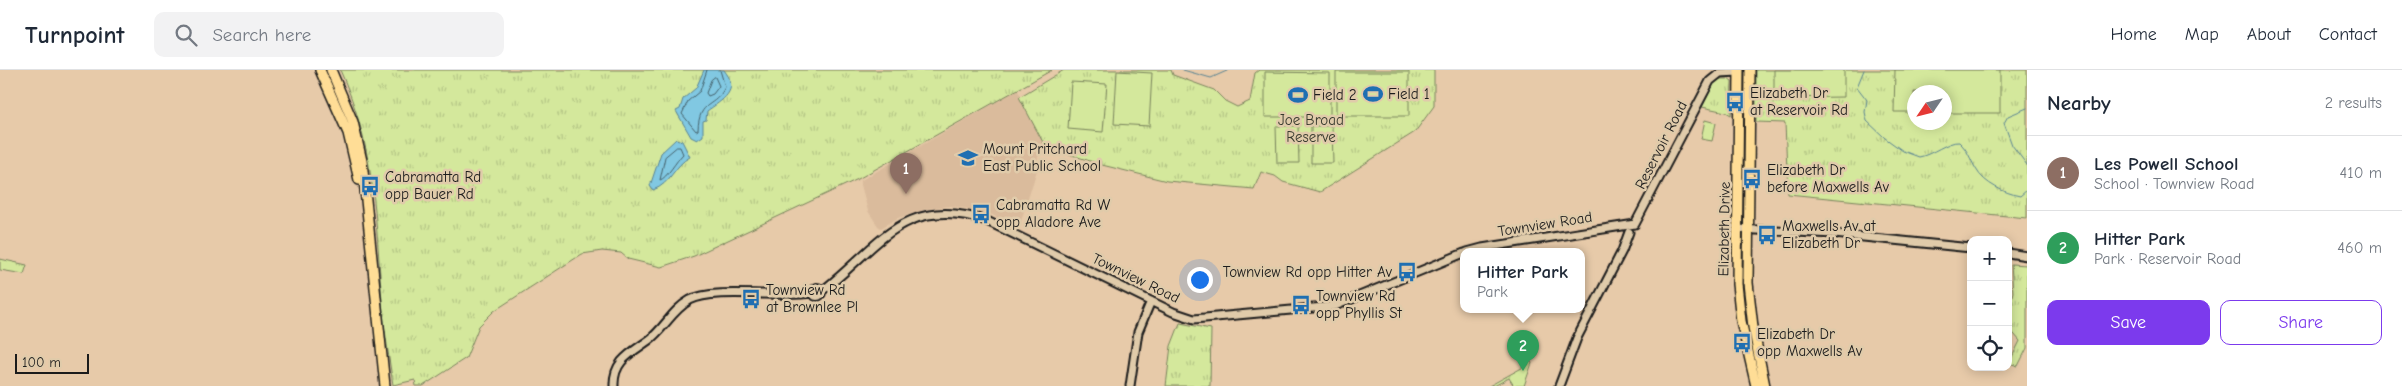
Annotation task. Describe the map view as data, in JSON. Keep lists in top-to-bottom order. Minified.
{"streets":{"main road":["Elizabeth Drive"],"street":["Reservoir Road","Townview Road"]},"crossings":[["Reservoir Road","Townview Road"],["Reservoir Road","Elizabeth Drive"]],"parks":["Joe Broad Reserve"],"places":{"sports":["Field 1","Field 2"],"bus stop":["Elizabeth Dr at Reservoir Rd","Elizabeth Dr before Maxwells Av","Cabramatta Rd opp Bauer Rd","Cabramatta Rd W opp Aladore Ave","Maxwells Av at Elizabeth Dr","Townview Rd opp Hitter Av","Townview Rd at Brownlee Pl","Townview Rd opp Phyllis St","Elizabeth Dr opp Maxwells Av"],"school or university":["Mount Pritchard East Public School"]},"scale_bar":"100 m","north":"bottom left","page":{"header":"Turnpoint","search":"Search here","nav":["Home","Map","About","Contact"],"heading":["Nearby","2 results"],"list":[{"mark":"1","name":"Les Powell School","note":"School · Townview Road","value":"410 m"},{"mark":"2","name":"Hitter Park","note":"Park · Reservoir Road","value":"460 m"}],"pins":["1","2"],"map_buttons":["+","−"],"popup":["Hitter Park","Park"],"buttons":["Save","Share"],"scale":"100 m"}}
